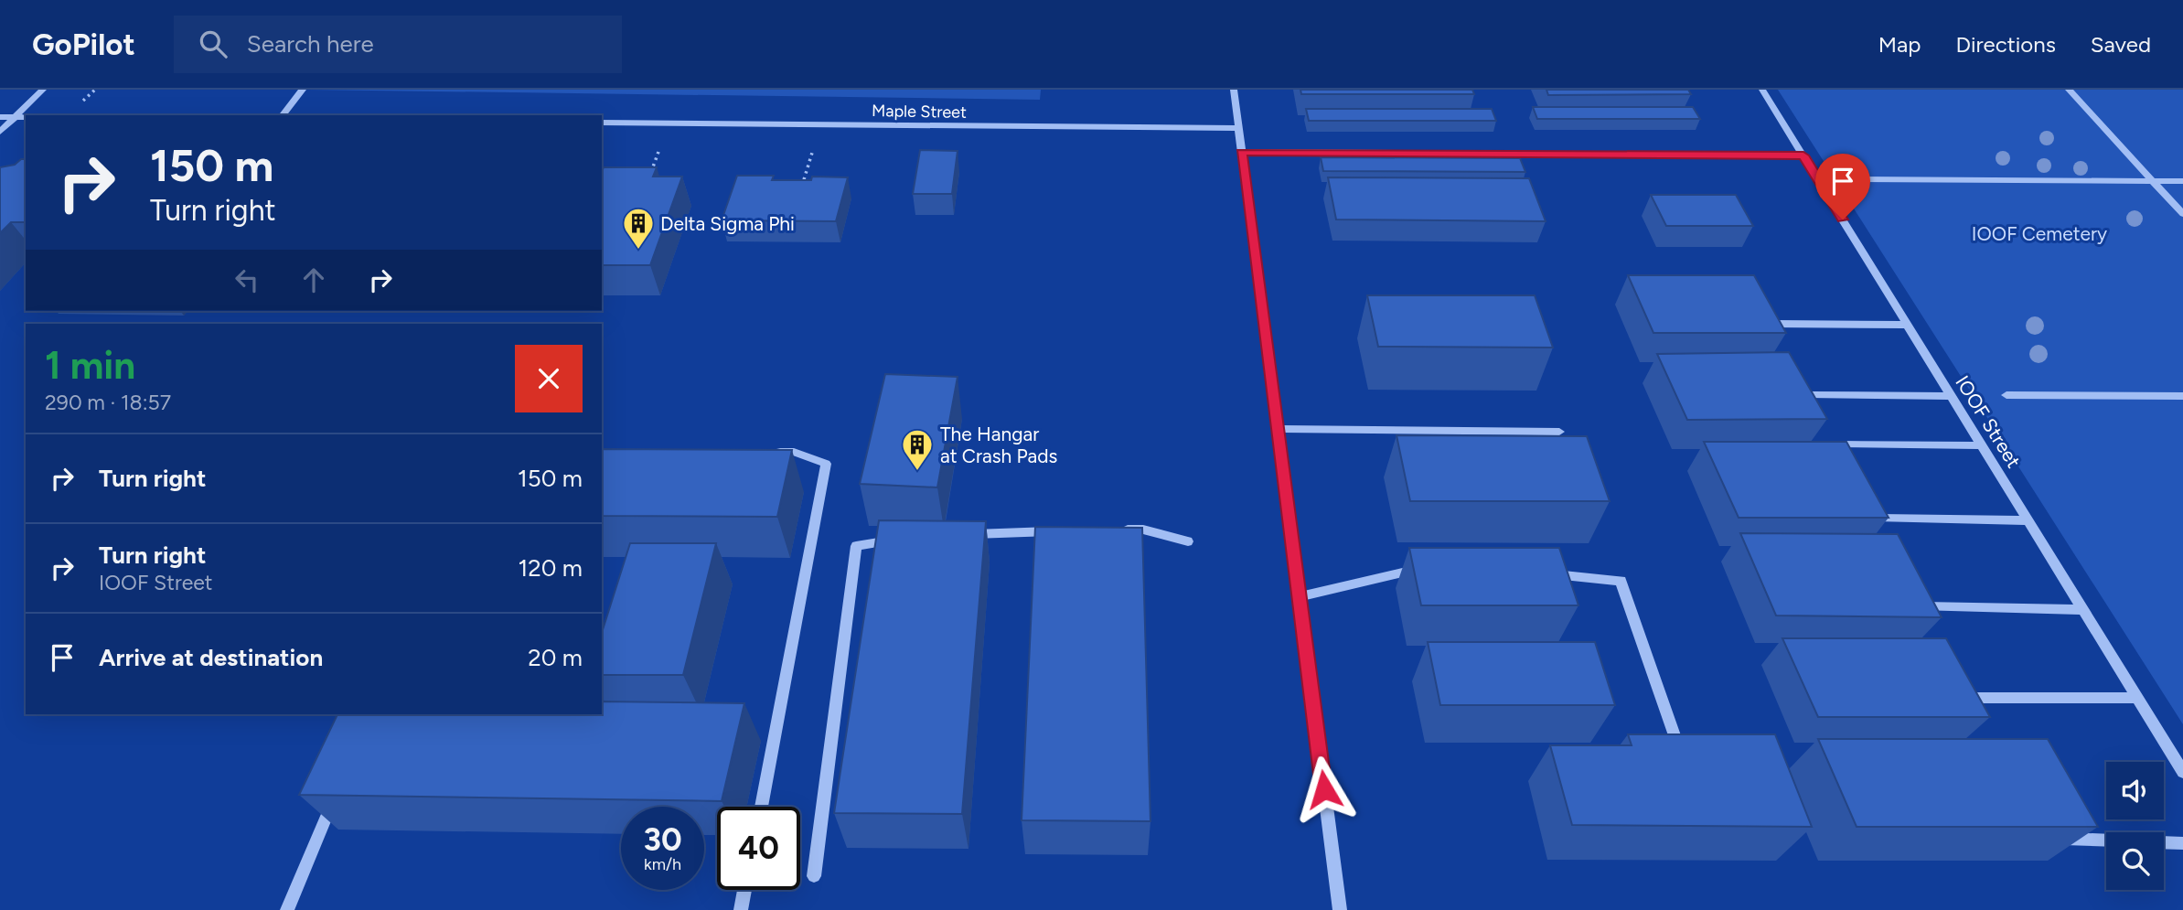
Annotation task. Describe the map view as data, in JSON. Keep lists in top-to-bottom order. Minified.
{"streets":{"street":["Maple Street","IOOF Street"]},"parks":["IOOF Cemetery"],"places":{"building":["Delta Sigma Phi","The Hangar at Crash Pads"]},"page":{"header":"GoPilot","search":"Search here","nav":["Map","Directions","Saved"],"turn":["150 m","Turn right"],"heading":["1 min","290 m · 18:57"],"list":[{"name":"Turn right","value":"150 m"},{"name":"Turn right","note":"IOOF Street","value":"120 m"},{"name":"Arrive at destination","value":"20 m"}],"speed":"30 km/h","limit":"40"}}
